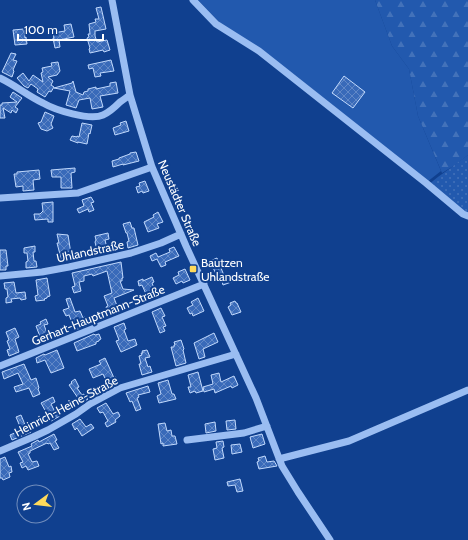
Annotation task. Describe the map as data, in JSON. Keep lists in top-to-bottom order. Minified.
{"streets":{"street":["Neustädter Straße","Uhlandstraße","Gerhart-Hauptmann-Straße","Heinrich-Heine-Straße"]},"crossings":[["Neustädter Straße","Uhlandstraße"],["Neustädter Straße","Gerhart-Hauptmann-Straße"],["Neustädter Straße","Heinrich-Heine-Straße"]],"places":{"transit":["Bautzen Uhlandstraße"]},"scale_bar":"100 m","north":"left"}
